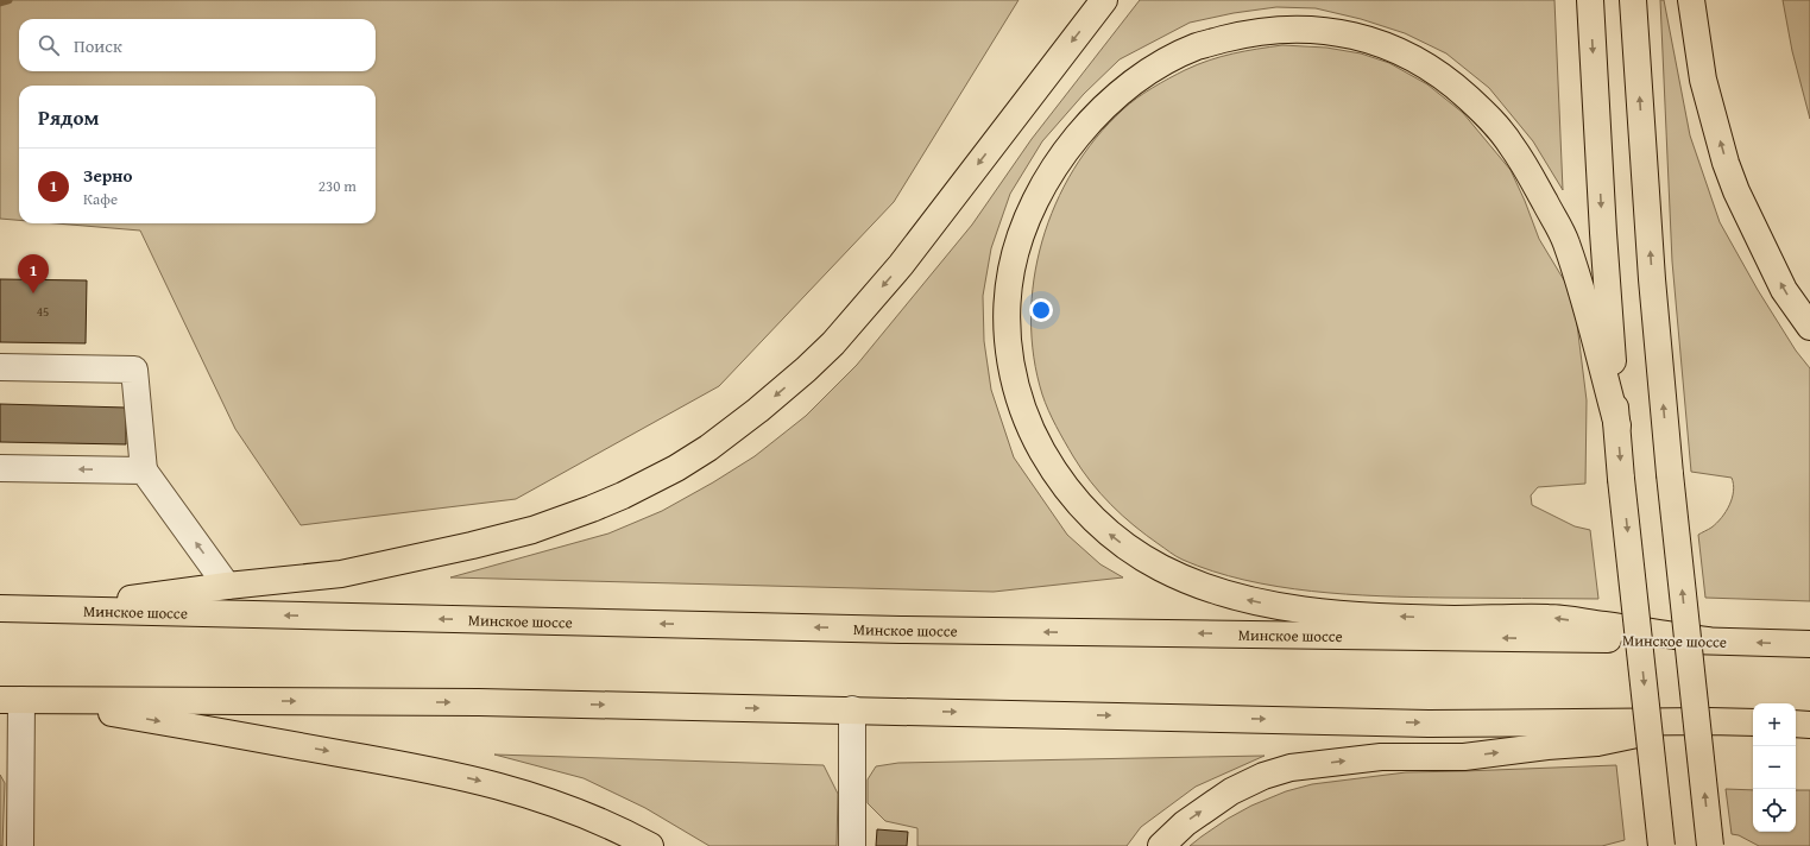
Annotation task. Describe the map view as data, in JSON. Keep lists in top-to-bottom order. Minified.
{"streets":{"highway":["Минское шоссе"]},"house_numbers":["45"],"page":{"search":"Поиск","heading":"Рядом","list":[{"mark":"1","name":"Зерно","note":"Кафе","value":"230 m"}],"pins":"1","map_buttons":["+","−"]}}
